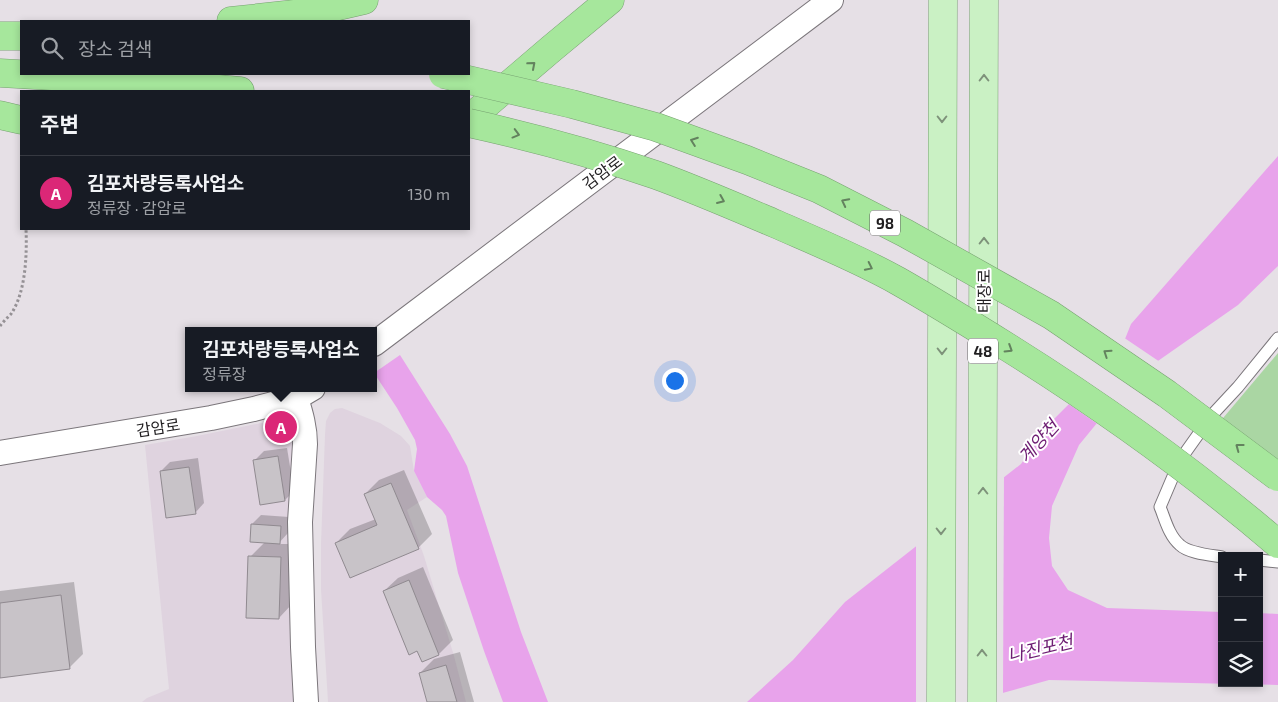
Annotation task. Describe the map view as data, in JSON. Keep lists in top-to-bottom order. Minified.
{"streets":{"highway":["98"],"main road":["태장로","48"],"street":["감암로"]},"water":["계양천","나진포천"],"page":{"search":"장소 검색","heading":"주변","list":[{"mark":"A","name":"김포차량등록사업소","note":"정류장 · 감암로","value":"130 m"}],"popup":["김포차량등록사업소","정류장"],"pins":"A","map_buttons":["+","−"]}}
